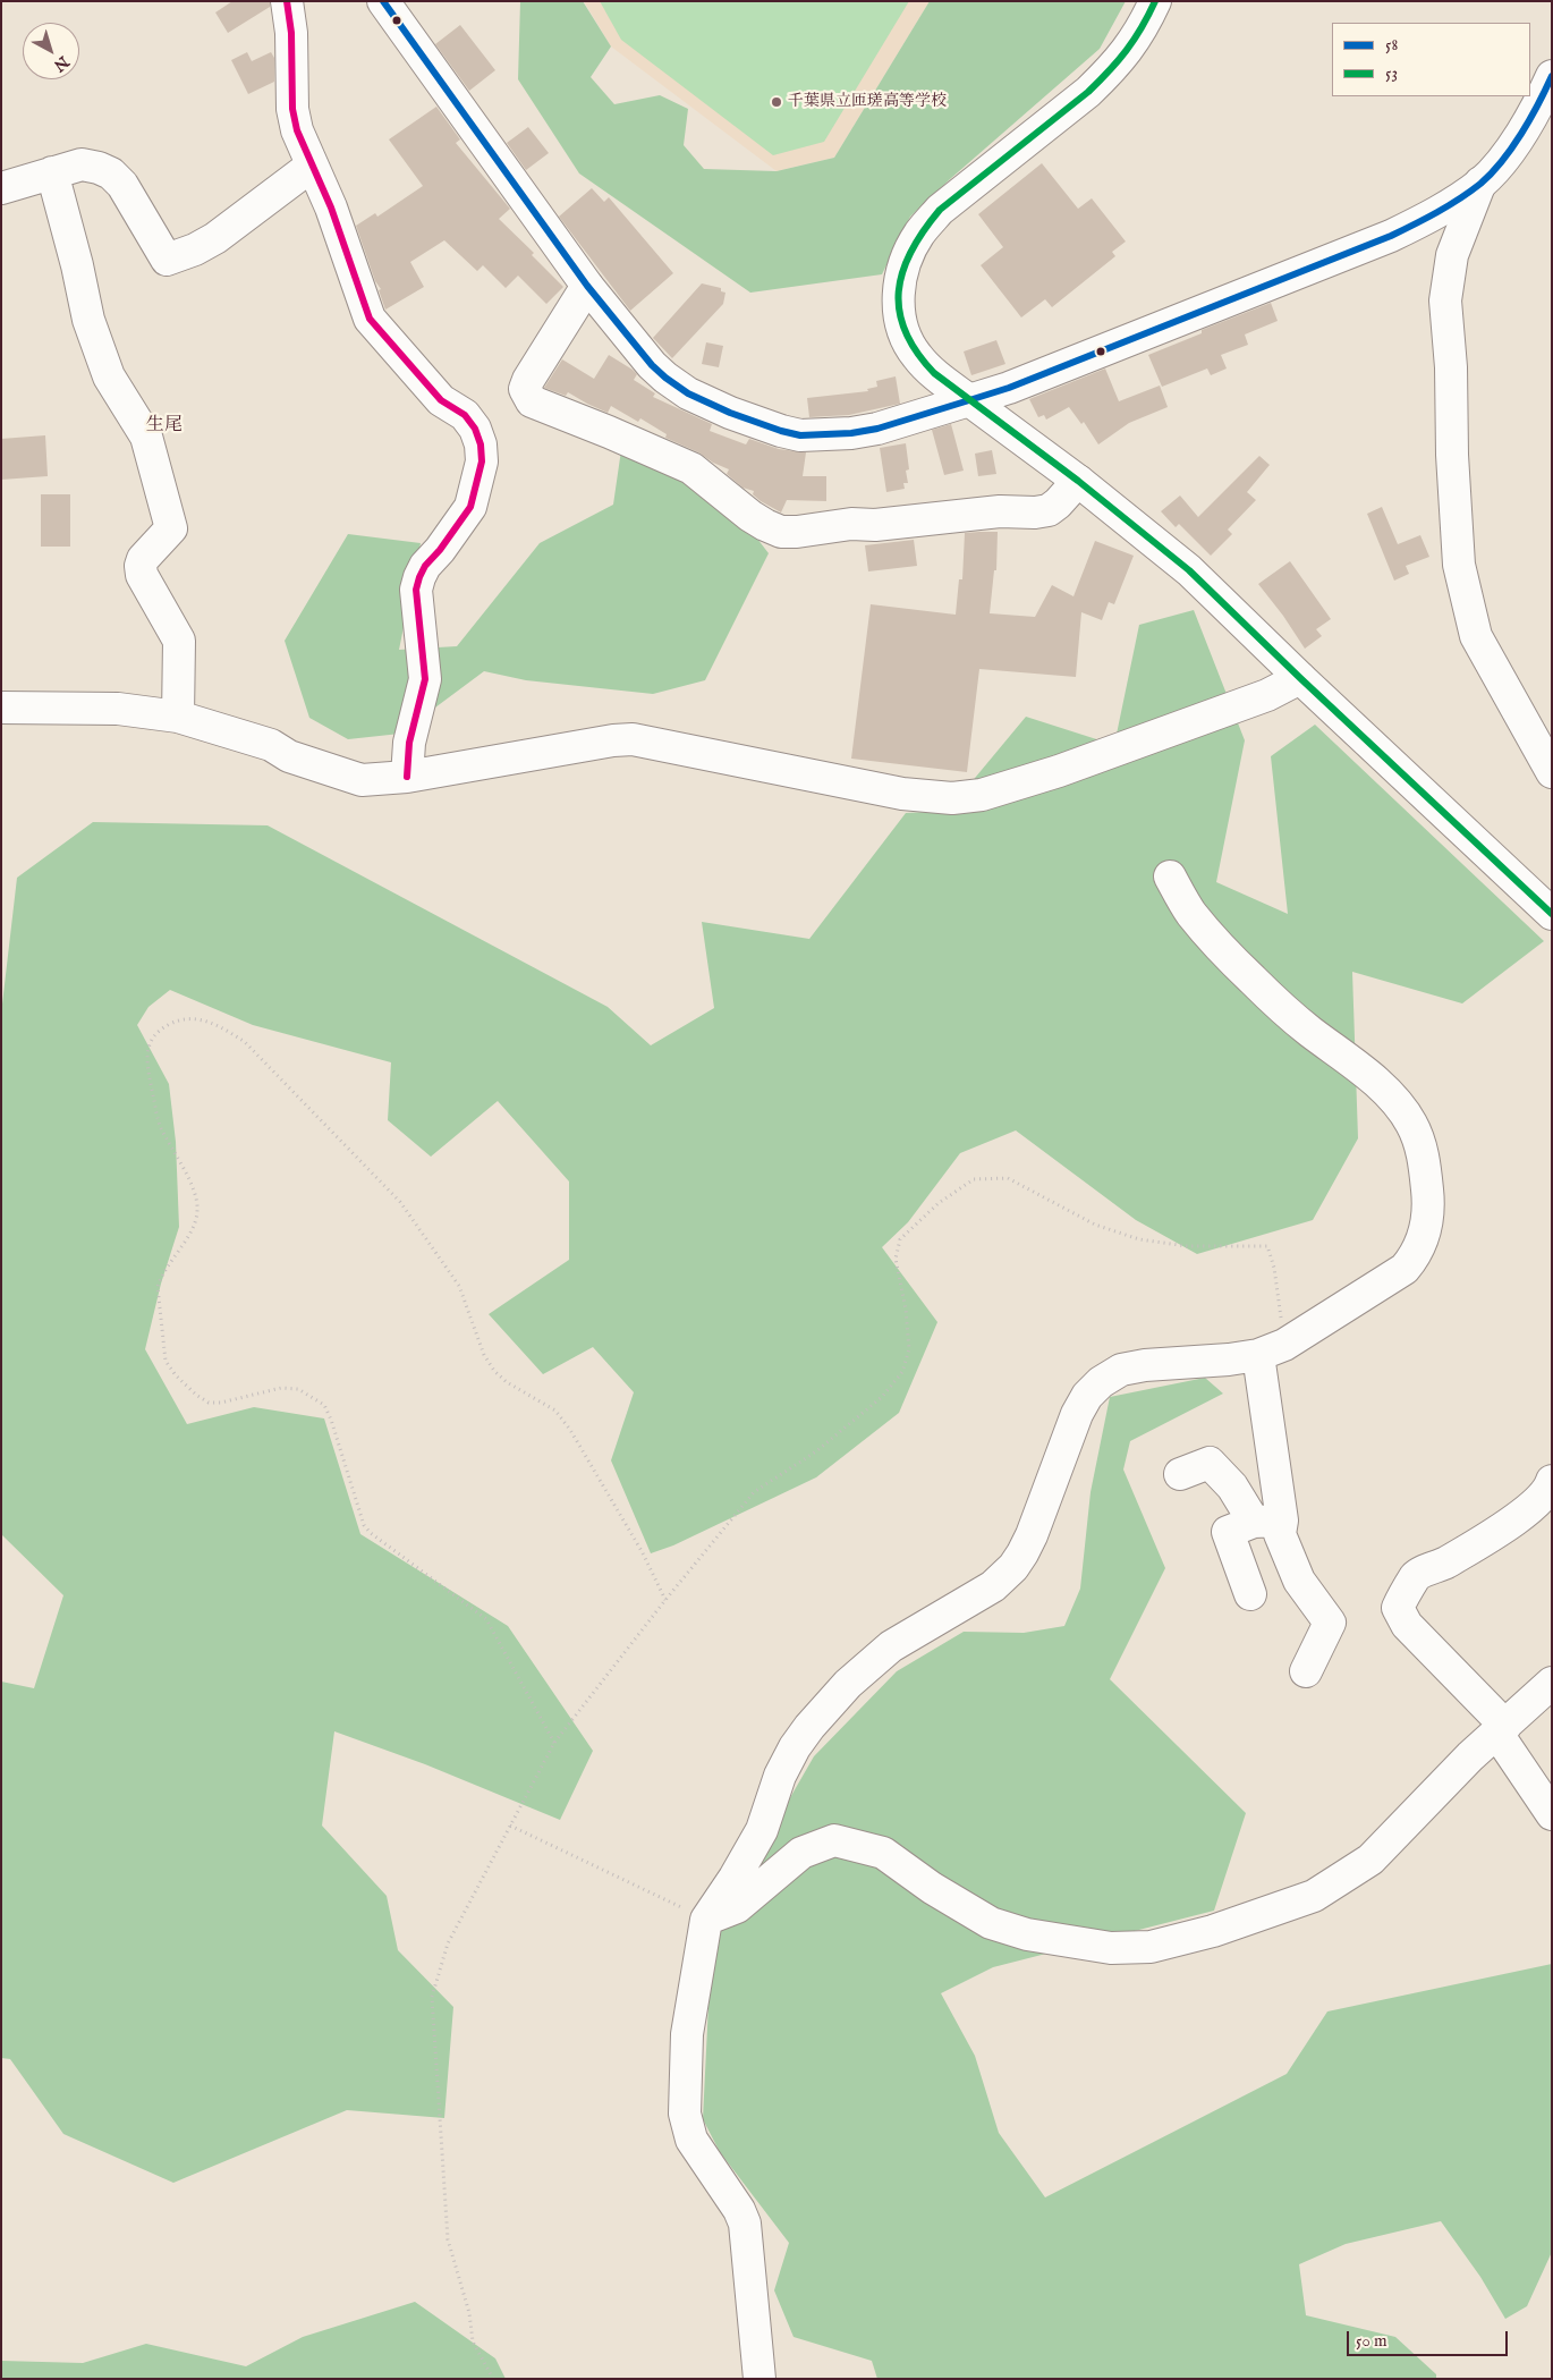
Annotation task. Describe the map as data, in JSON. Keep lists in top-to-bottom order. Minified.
{"districts":["生尾"],"places":["千葉県立匝瑳高等学校"],"lines":["transit line 58","transit line 53"],"legend":["58","53"],"scale_bar":"50 m","north":"bottom right"}
